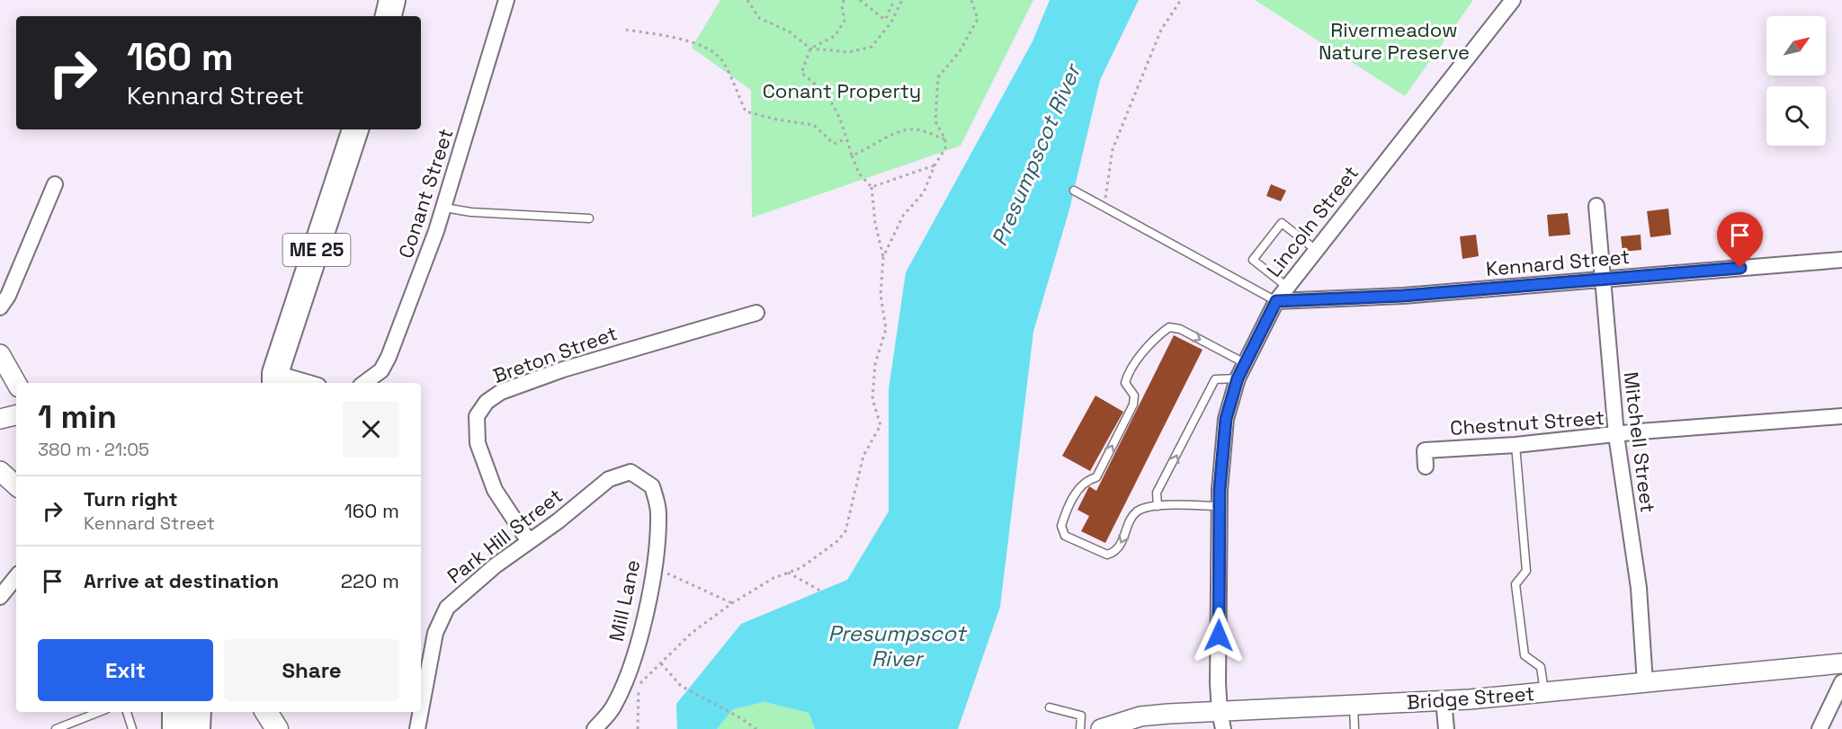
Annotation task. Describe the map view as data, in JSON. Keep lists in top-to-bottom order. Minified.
{"streets":{"highway":["ME 25"],"street":["Conant Street","Lincoln Street","Kennard Street","Breton Street","Chestnut Street","Mitchell Street","Park Hill Street","Mill Lane","Bridge Street"]},"crossings":[["Lincoln Street","Kennard Street"],["Lincoln Street","Bridge Street"],["Kennard Street","Mitchell Street"],["Breton Street","Park Hill Street"],["Chestnut Street","Mitchell Street"],["Mitchell Street","Bridge Street"],["Park Hill Street","Mill Lane"]],"water":["Presumpscot River"],"parks":["Rivermeadow Nature Preserve","Conant Property"],"north":"top right","page":{"turn":["160 m","Kennard Street"],"heading":["1 min","380 m · 21:05"],"list":[{"name":"Turn right","note":"Kennard Street","value":"160 m"},{"name":"Arrive at destination","value":"220 m"}],"buttons":["Exit","Share"]}}
